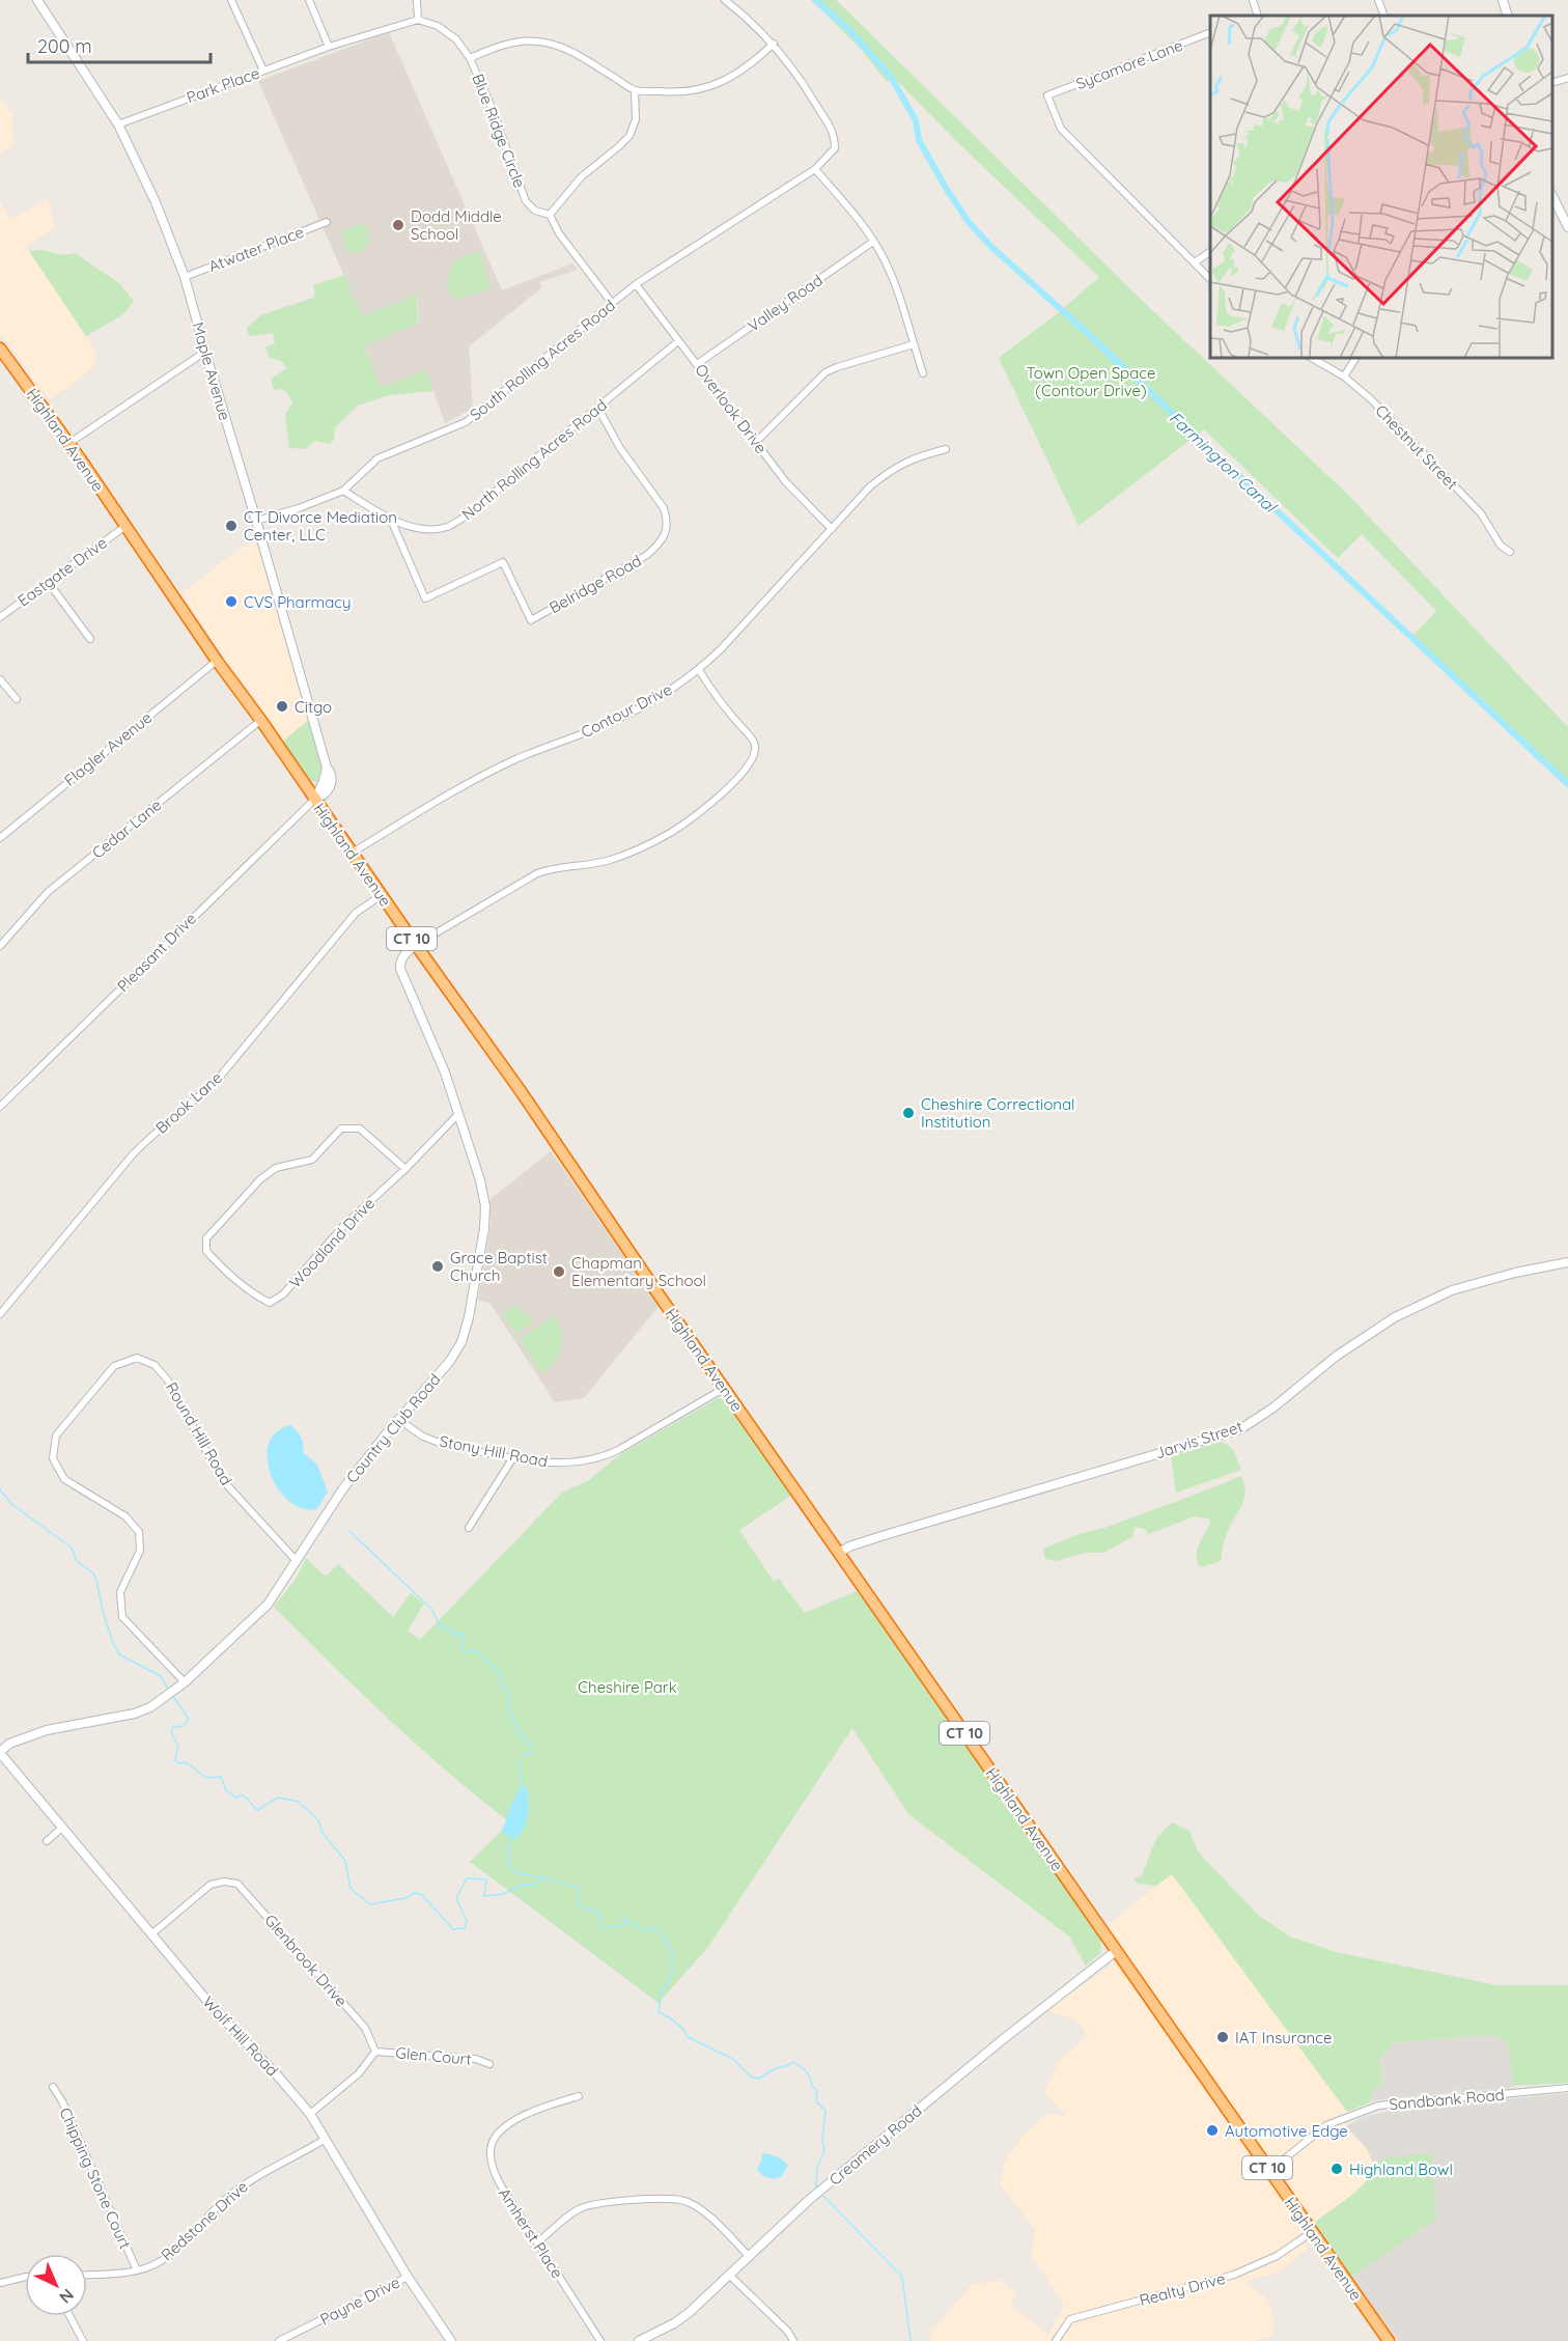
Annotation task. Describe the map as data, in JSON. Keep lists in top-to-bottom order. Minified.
{"streets":{"highway":["Highland Avenue","CT 10"],"street":["Sycamore Lane","Park Place","Blue Ridge Circle","Atwater Place","Valley Road","South Rolling Acres Road","Maple Avenue","Overlook Drive","Chestnut Street","North Rolling Acres Road","Eastgate Drive","Belridge Road","Contour Drive","Flagler Avenue","Cedar Lane","Pleasant Drive","Brook Lane","Woodland Drive","Country Club Road","Round Hill Road","Jarvis Street","Stony Hill Road","Glenbrook Drive","Wolf Hill Road","Glen Court","Sandbank Road","Creamery Road","Chipping Stone Court","Redstone Drive","Amherst Place","Realty Drive","Payne Drive"]},"crossings":[["Park Place","Blue Ridge Circle"],["Park Place","Maple Avenue"],["Atwater Place","Maple Avenue"],["Valley Road","Overlook Drive"],["South Rolling Acres Road","Maple Avenue"],["South Rolling Acres Road","Overlook Drive"],["South Rolling Acres Road","North Rolling Acres Road"],["Maple Avenue","Highland Avenue"],["Maple Avenue","Pleasant Drive"],["Overlook Drive","North Rolling Acres Road"],["Overlook Drive","Contour Drive"],["Highland Avenue","Eastgate Drive"],["Highland Avenue","Contour Drive"],["Highland Avenue","Flagler Avenue"],["Highland Avenue","Cedar Lane"],["Highland Avenue","Pleasant Drive"],["Highland Avenue","Brook Lane"],["Highland Avenue","Country Club Road"],["Highland Avenue","Jarvis Street"],["Highland Avenue","Stony Hill Road"],["Highland Avenue","Sandbank Road"],["Highland Avenue","Creamery Road"],["Highland Avenue","Realty Drive"],["North Rolling Acres Road","Belridge Road"],["Woodland Drive","Country Club Road"],["Country Club Road","Round Hill Road"],["Country Club Road","Stony Hill Road"],["Country Club Road","Wolf Hill Road"],["Glenbrook Drive","Wolf Hill Road"],["Glenbrook Drive","Glen Court"],["Wolf Hill Road","Redstone Drive"],["Wolf Hill Road","Payne Drive"],["Chipping Stone Court","Redstone Drive"]],"water":["Farmington Canal"],"parks":["Town Open Space (Contour Drive)","Cheshire Park"],"places":["Dodd Middle School","CT Divorce Mediation Center, LLC","CVS Pharmacy","Citgo","Cheshire Correctional Institution","Grace Baptist Church","Chapman Elementary School","IAT Insurance","Automotive Edge","Highland Bowl"],"scale_bar":"200 m","north":"bottom right"}
